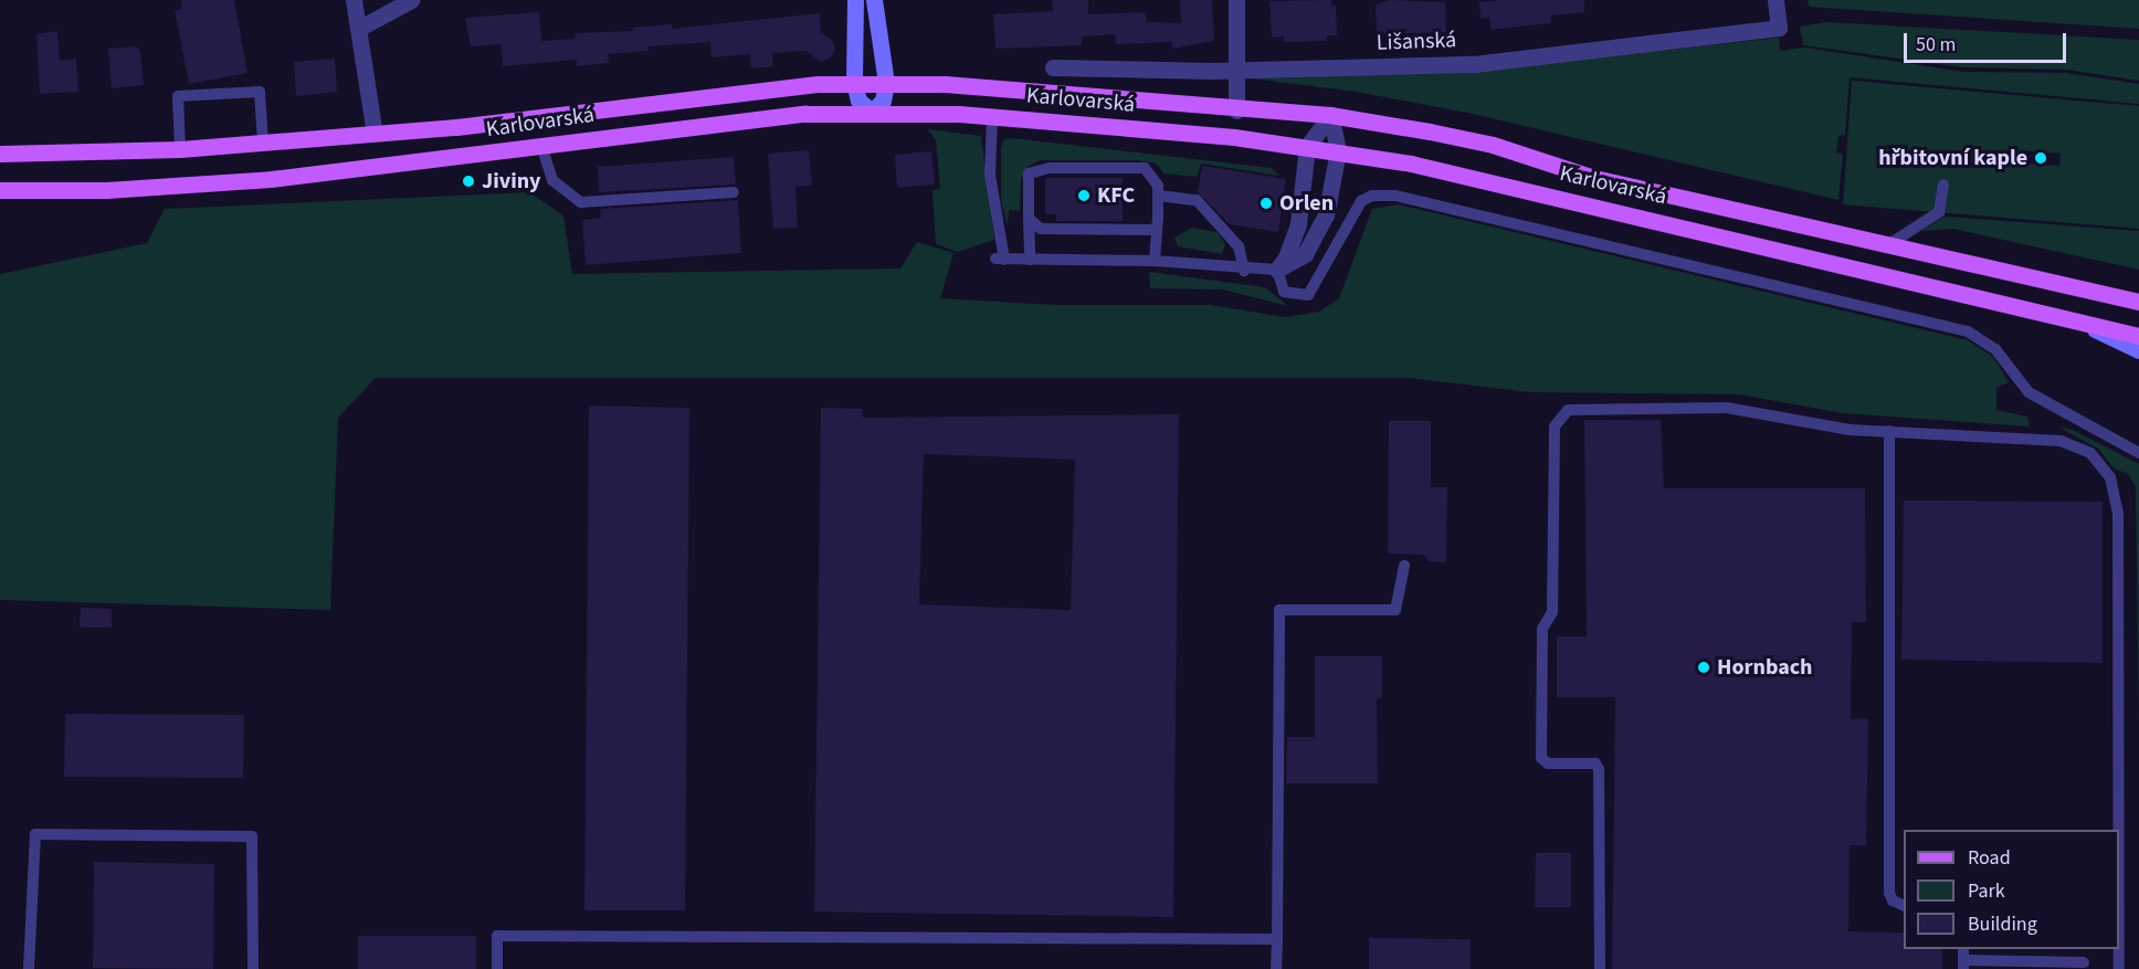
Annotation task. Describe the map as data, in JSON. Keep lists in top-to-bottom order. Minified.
{"streets":{"main road":["Karlovarská"],"street":["Lišanská"]},"places":["hřbitovní kaple","Jiviny","KFC","Orlen","Hornbach"],"legend":["Road","Park","Building"],"scale_bar":"50 m"}
